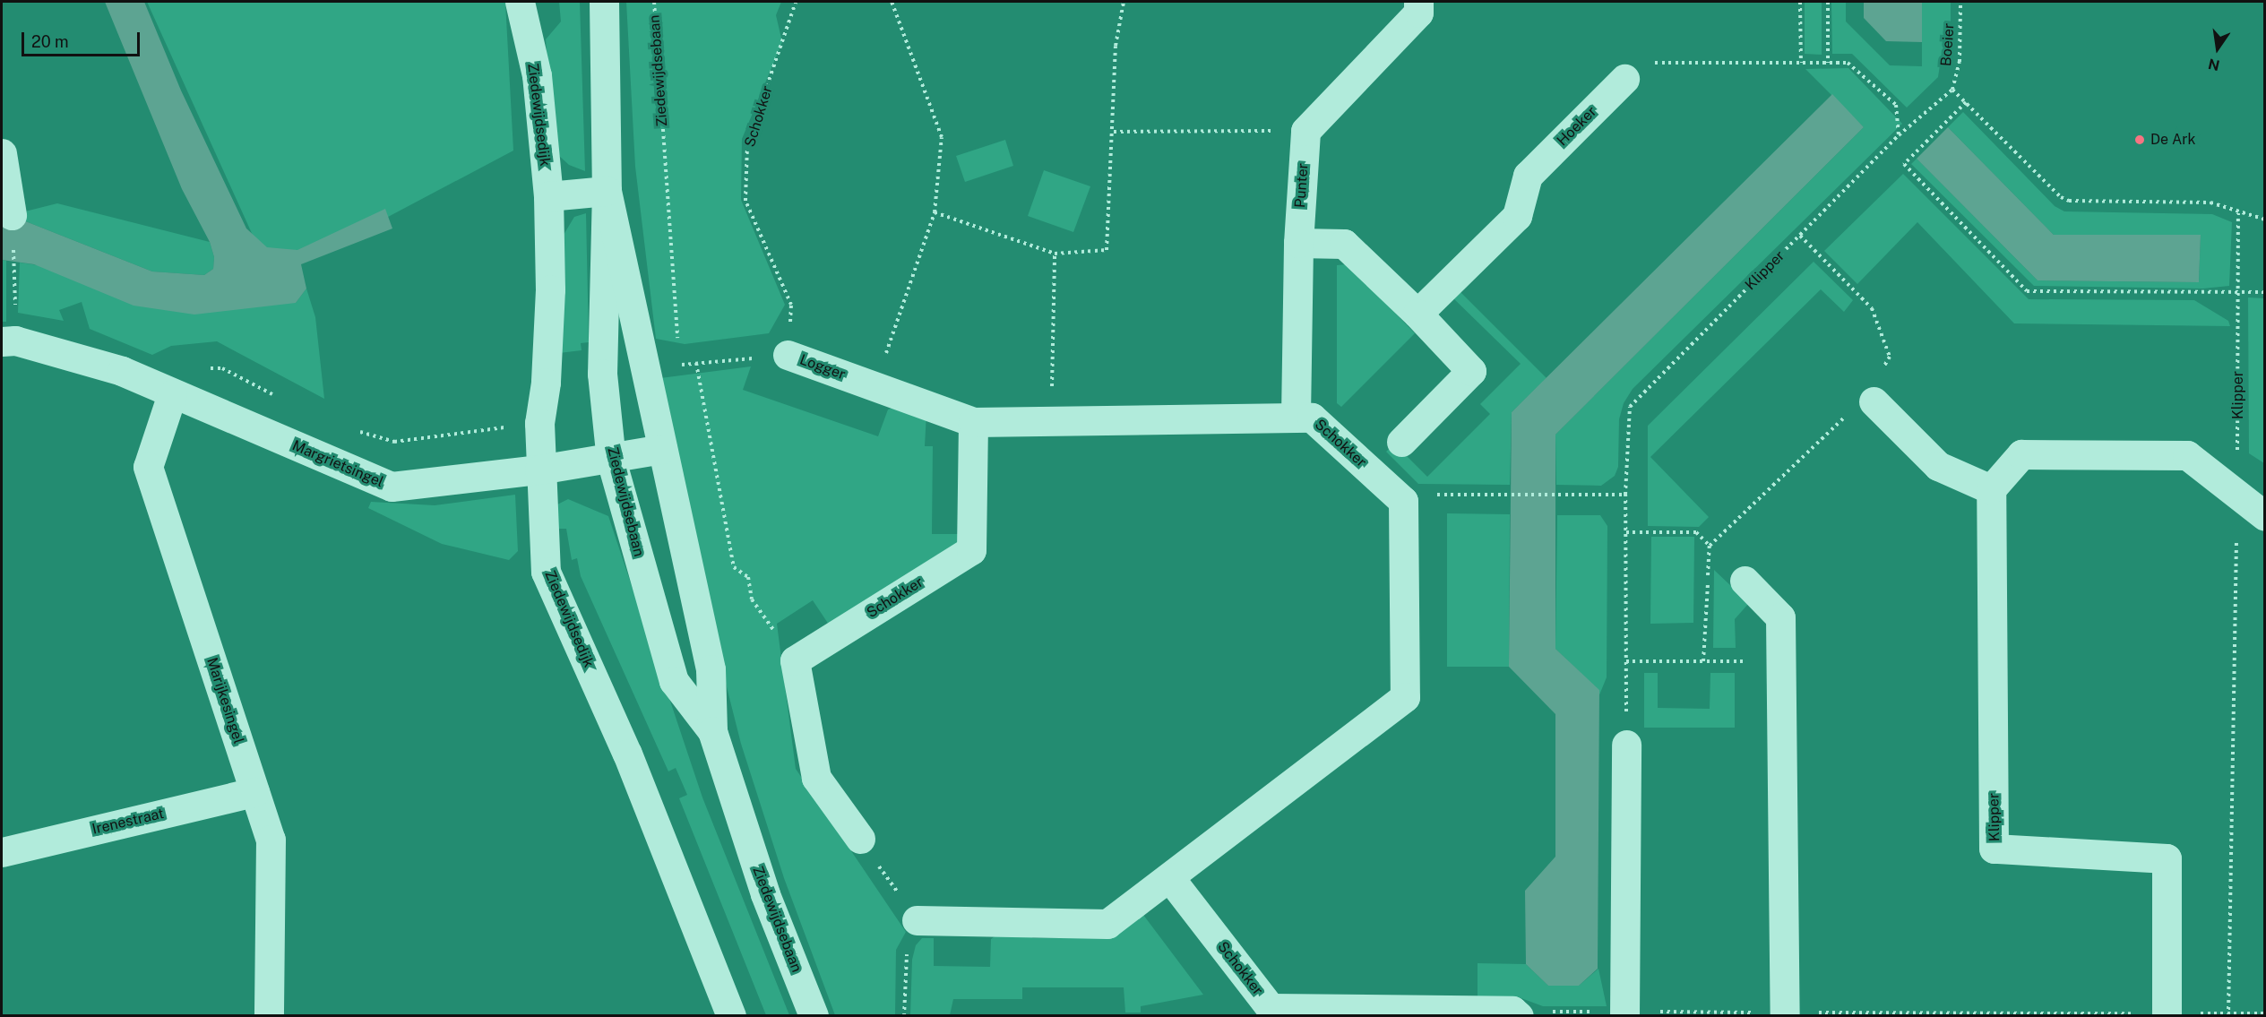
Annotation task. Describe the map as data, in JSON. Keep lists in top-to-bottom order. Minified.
{"streets":{"street":["Ziedewijdsebaan","Ziedewijdsedijk","Schokker","Hoeker","Punter","Klipper","Logger","Margrietsingel","Marijkesingel","Irenestraat"],"path":["Boeier"]},"crossings":[["Boeier","Klipper"],["Ziedewijdsebaan","Margrietsingel"],["Ziedewijdsedijk","Margrietsingel"],["Schokker","Punter"],["Schokker","Logger"],["Margrietsingel","Marijkesingel"],["Marijkesingel","Irenestraat"]],"places":["De Ark"],"scale_bar":"20 m","north":"bottom"}
